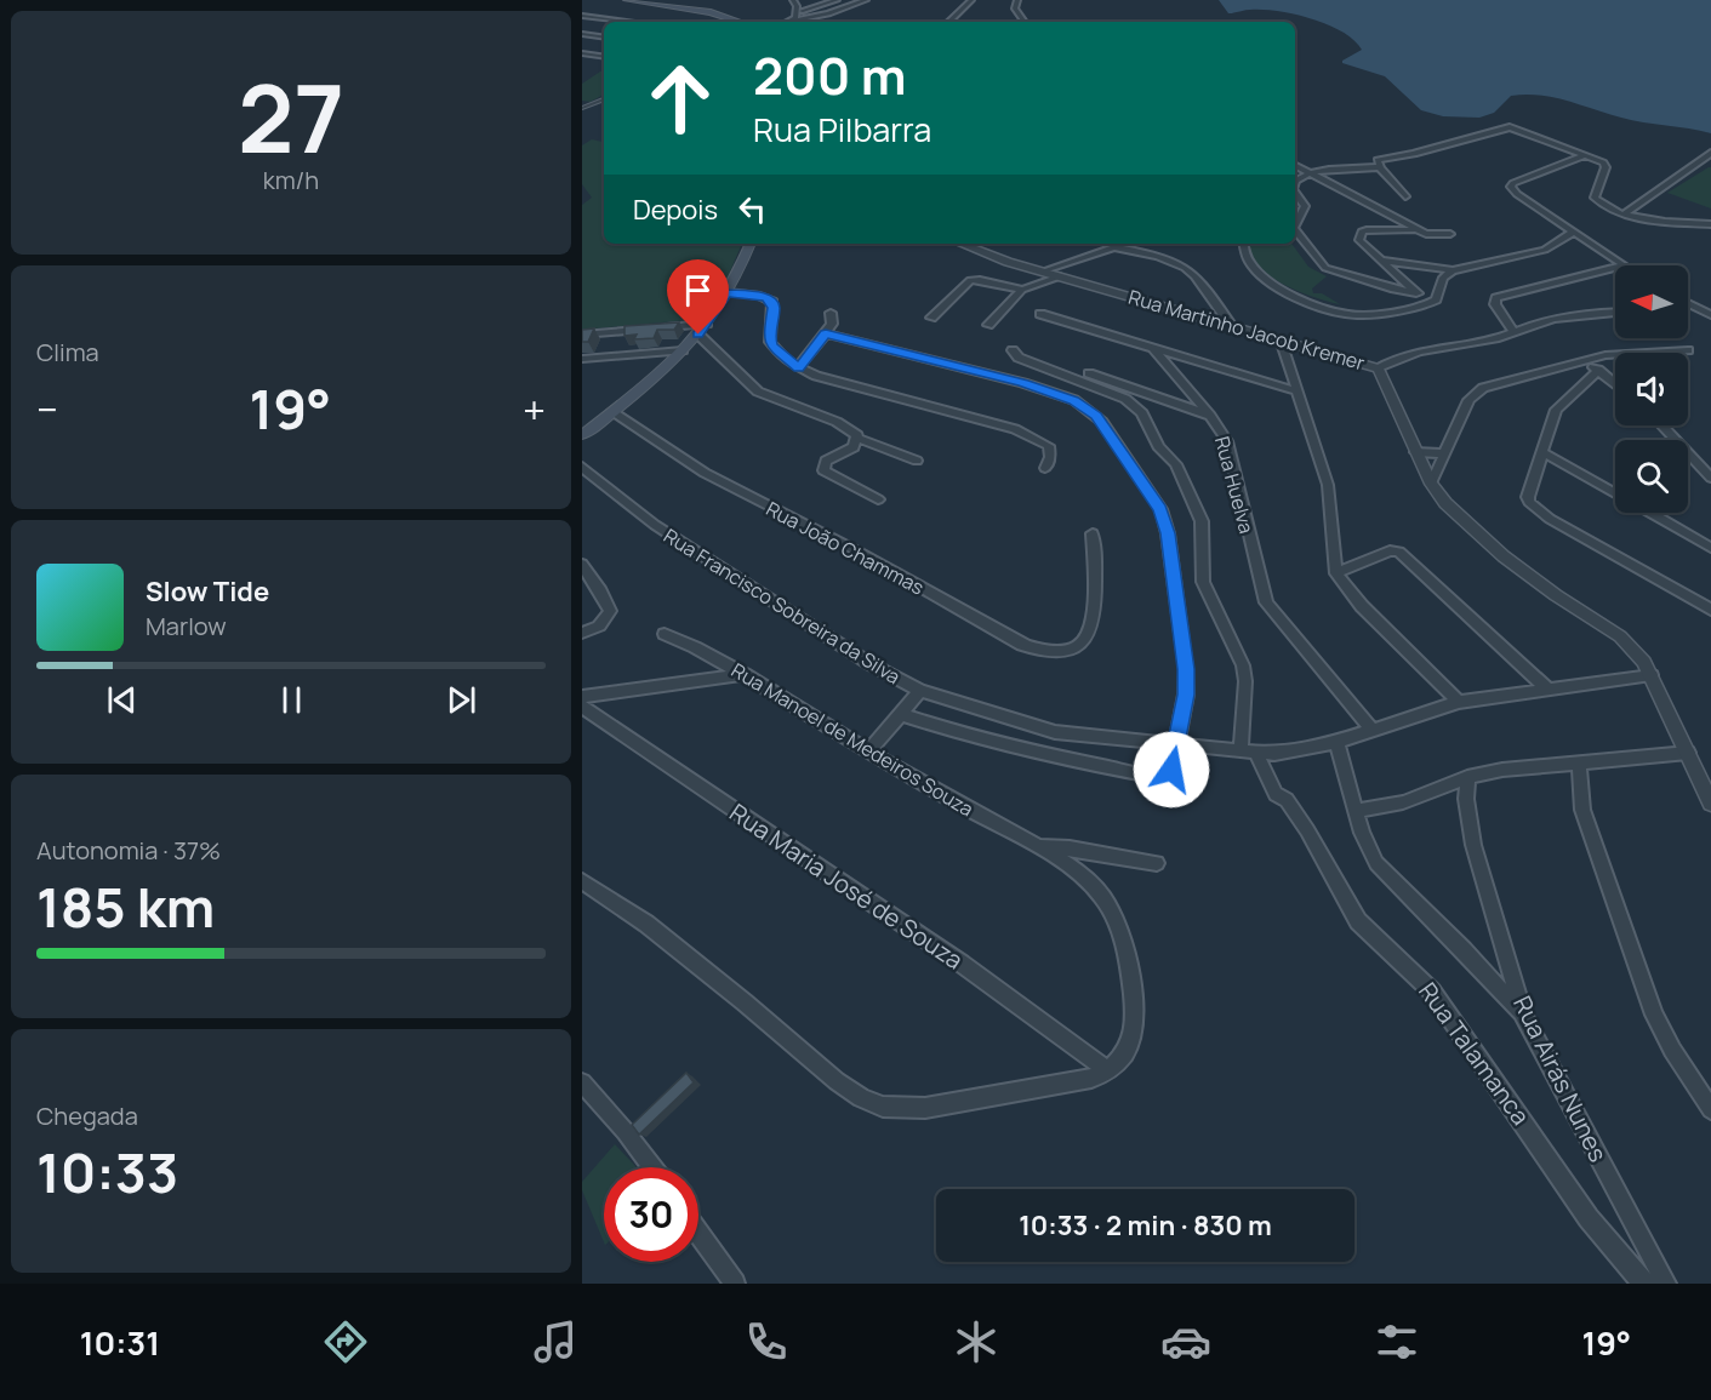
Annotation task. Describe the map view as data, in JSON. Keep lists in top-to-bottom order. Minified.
{"streets":{"street":["Rua Martinho Jacob Kremer","Rua Huelva","Rua João Chammas","Rua Francisco Sobreira da Silva","Rua Manoel de Medeiros Souza","Rua Maria José de Souza","Rua Talamanca","Rua Airás Nunes"]},"crossings":[["Rua Martinho Jacob Kremer","Rua Francisco Sobreira da Silva"],["Rua Huelva","Rua Francisco Sobreira da Silva"],["Rua Huelva","Rua Talamanca"],["Rua Francisco Sobreira da Silva","Rua Talamanca"],["Rua Manoel de Medeiros Souza","Rua Maria José de Souza"]],"north":"left","page":{"tile":[["27","km/h"],"Clima",["Autonomia · 37%","185 km"],["Chegada","10:33"]],"turn":["200 m","Rua Pilbarra"],"then":"Depois","heat":["−","19°","+"],"song":["Slow Tide","Marlow"],"limit":"30","trip":"10:33 · 2 min · 830 m","tabs":["10:31","19°"]}}
